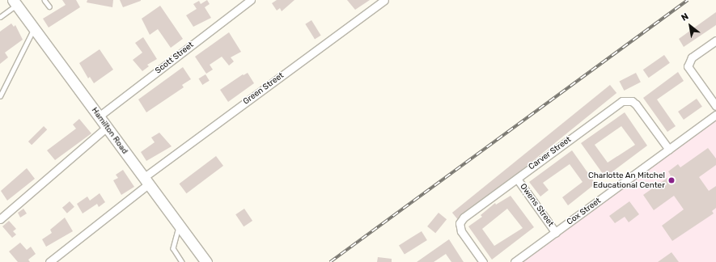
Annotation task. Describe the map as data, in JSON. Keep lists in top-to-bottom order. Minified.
{"streets":{"street":["Scott Street","Green Street","Hamilton Road","Carver Street","Owens Street","Cox Street"]},"crossings":[["Scott Street","Hamilton Road"],["Green Street","Hamilton Road"],["Carver Street","Owens Street"],["Carver Street","Cox Street"],["Owens Street","Cox Street"]],"places":["Charlotte An Mitchel Educational Center"],"north":"top left"}
